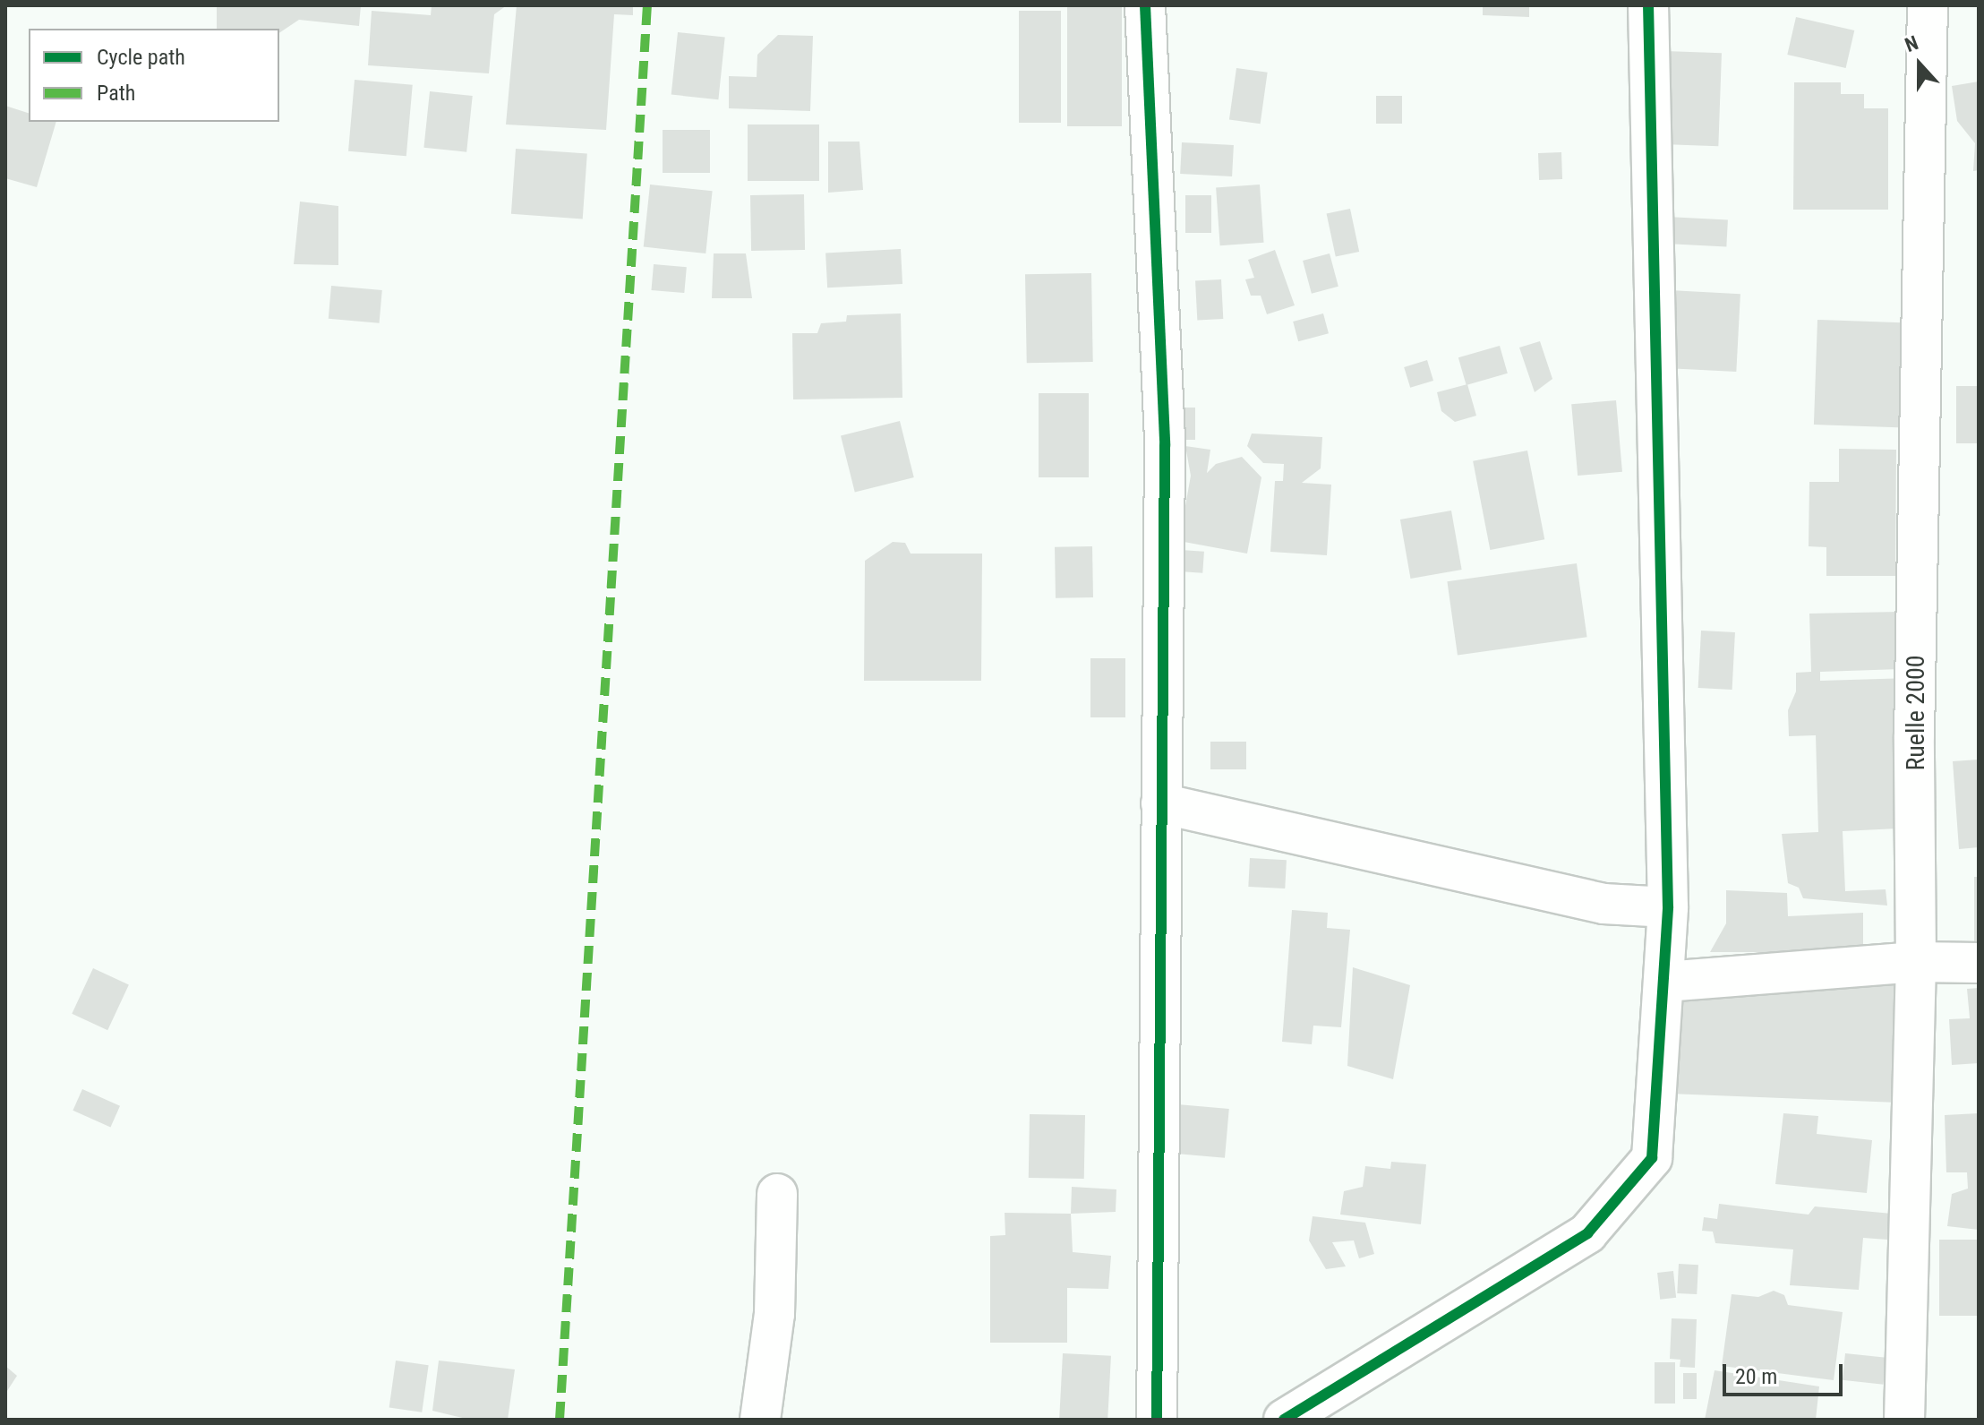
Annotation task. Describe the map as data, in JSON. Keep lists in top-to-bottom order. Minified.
{"streets":{"street":["Ruelle 2000"]},"legend":["Cycle path","Path"],"scale_bar":"20 m","north":"top"}
